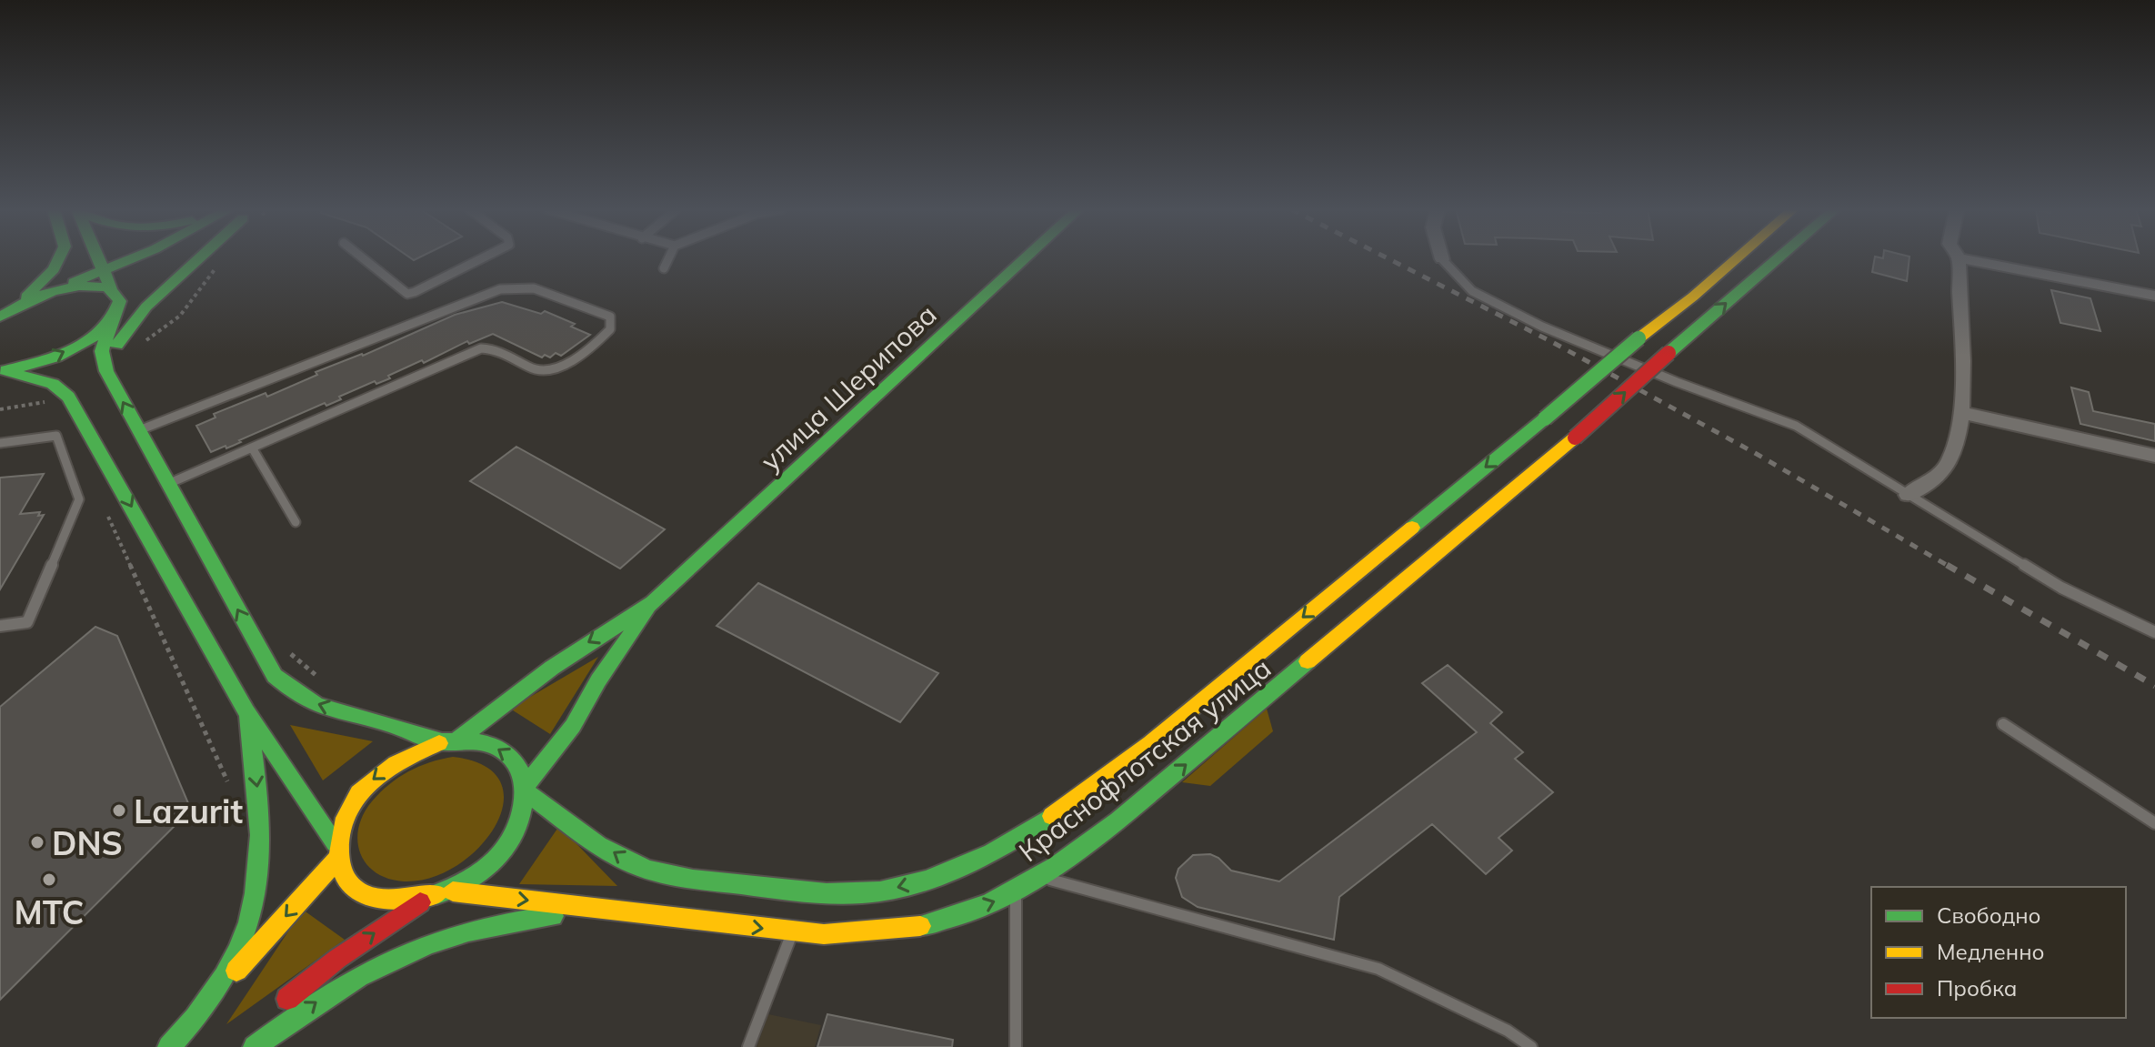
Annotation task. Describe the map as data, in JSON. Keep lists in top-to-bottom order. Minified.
{"streets":{"main road":["улица Шерипова","Краснофлотская улица"]},"places":["Lazurit","DNS","МТС"],"legend":["Свободно","Медленно","Пробка"]}
